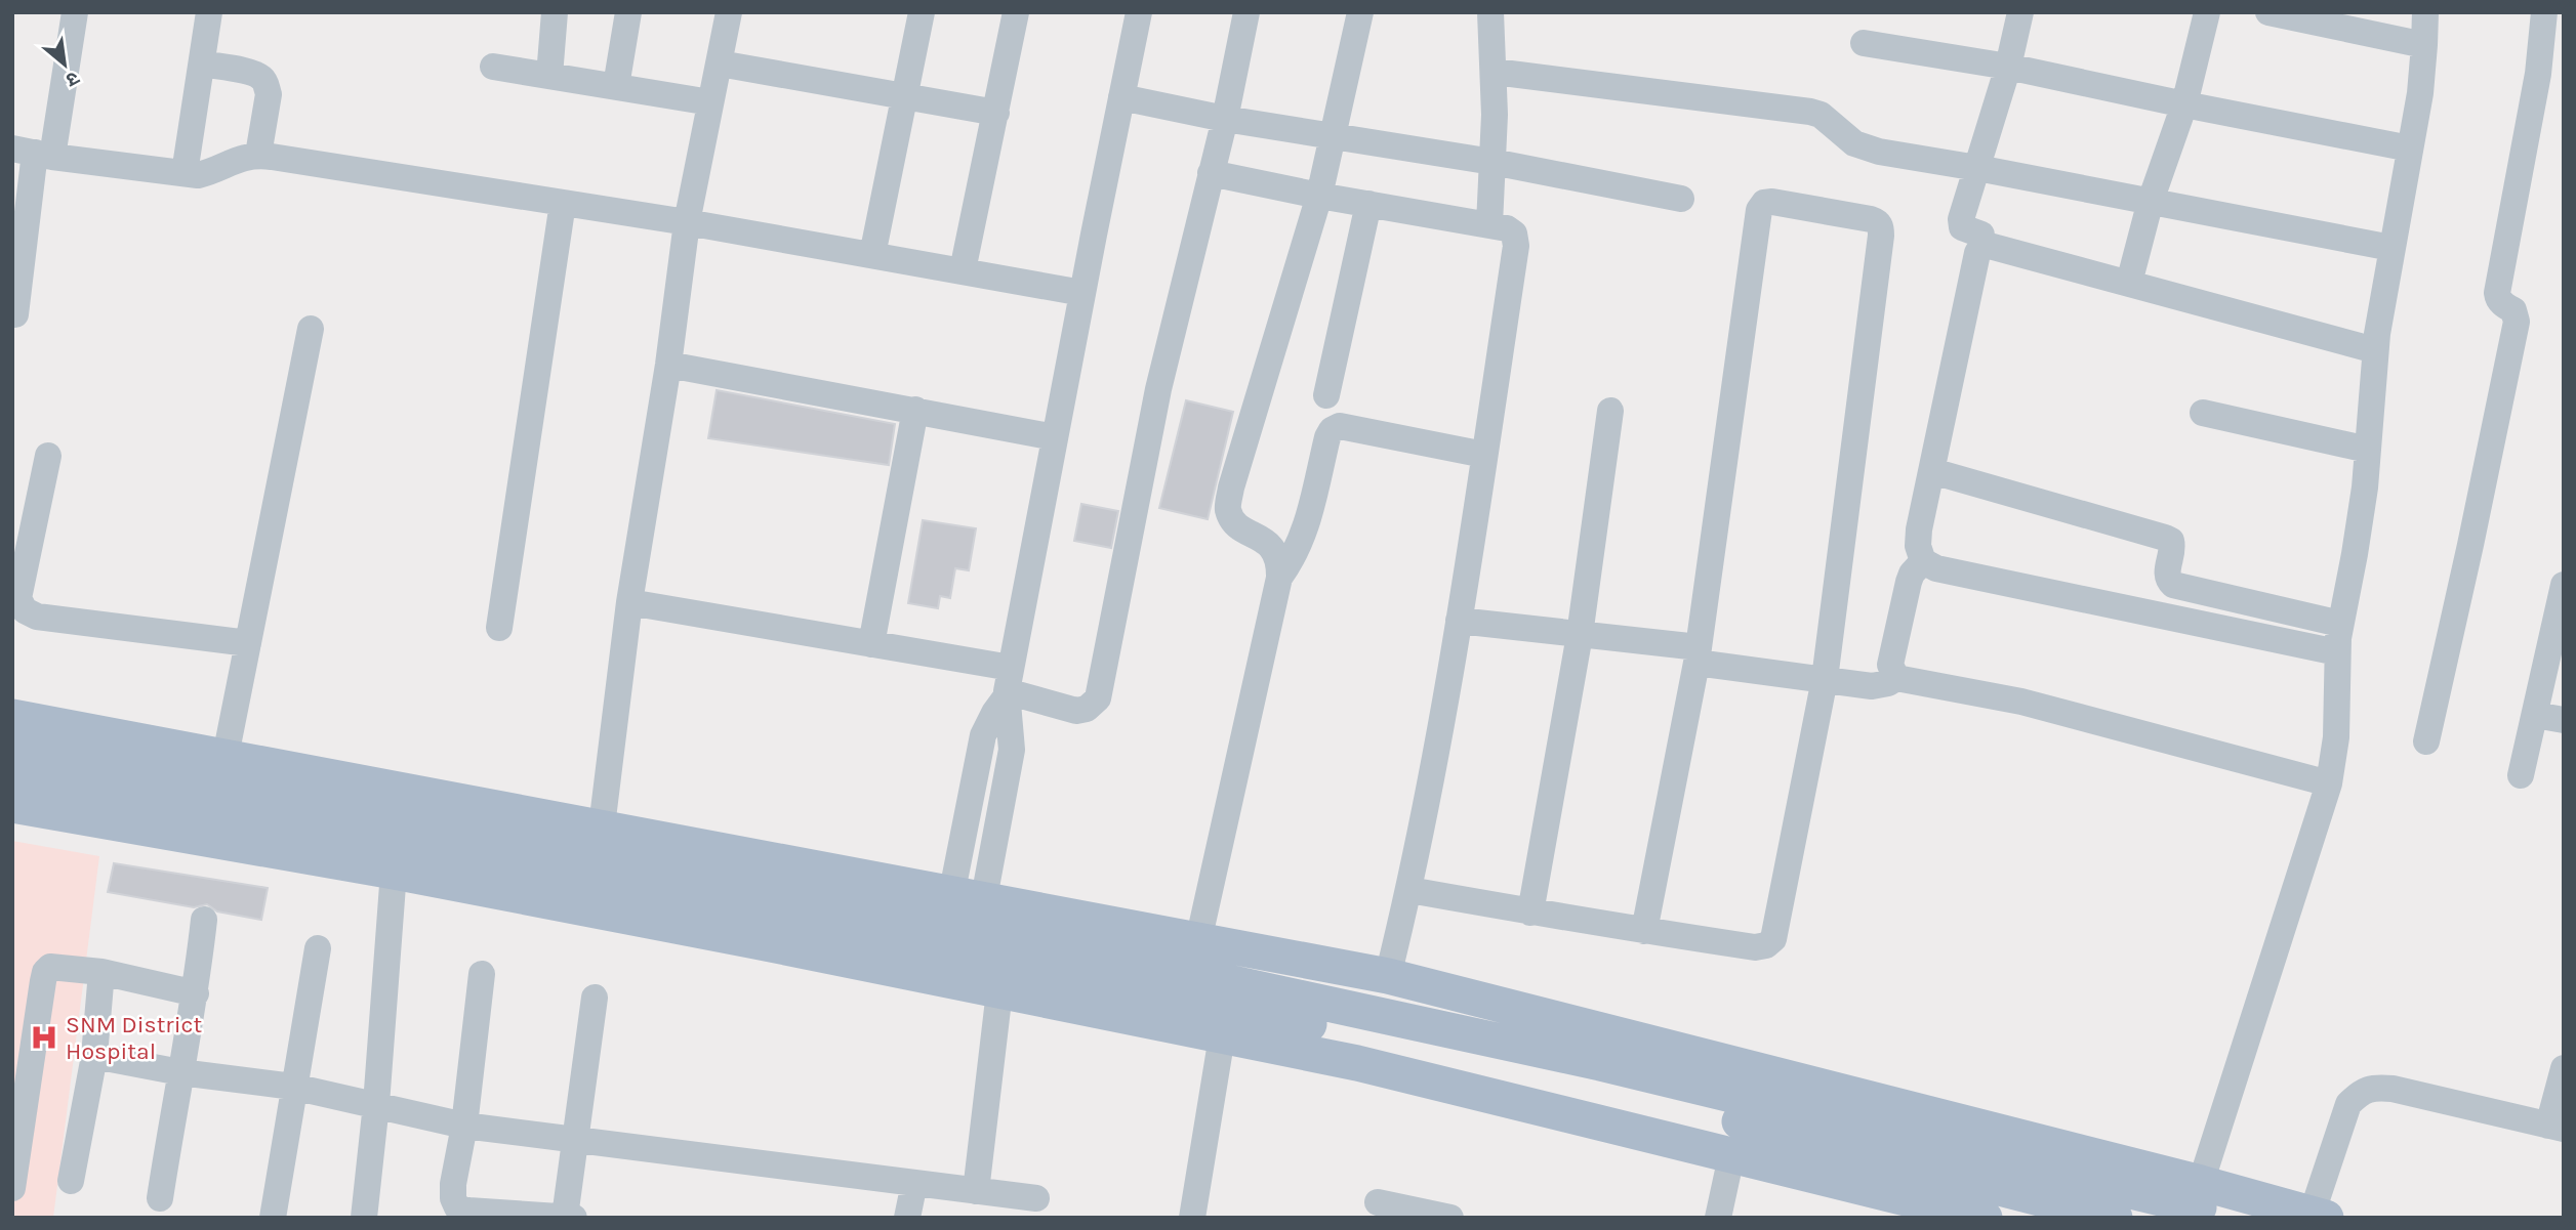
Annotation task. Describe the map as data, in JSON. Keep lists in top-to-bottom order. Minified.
{"places":{"hospital":["SNM District Hospital"]},"north":"bottom right"}
